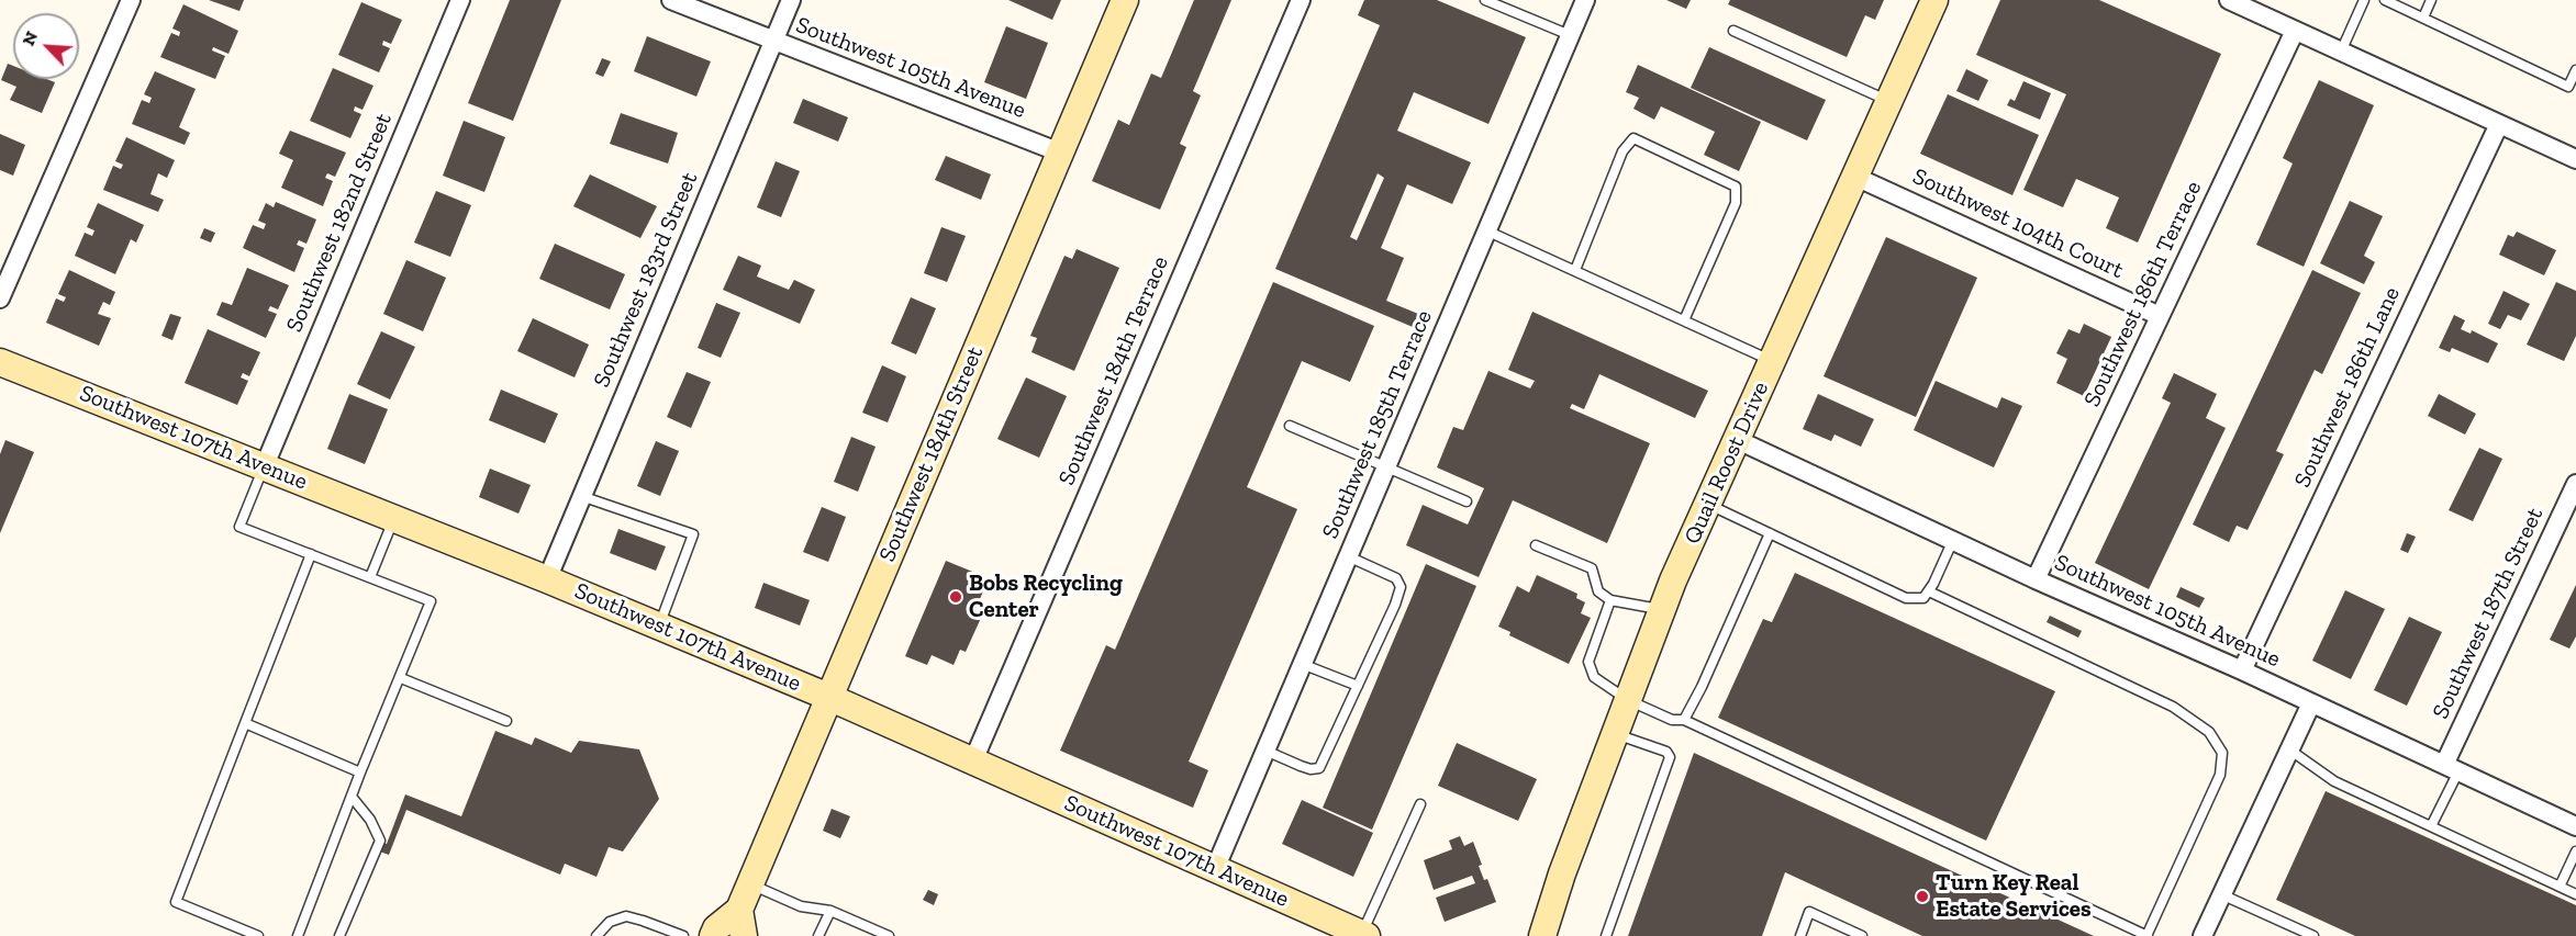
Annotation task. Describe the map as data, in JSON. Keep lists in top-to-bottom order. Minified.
{"streets":{"main road":["Southwest 107th Avenue","Southwest 184th Street","Quail Roost Drive"],"street":["Southwest 105th Avenue","Southwest 182nd Street","Southwest 104th Court","Southwest 183rd Street","Southwest 186th Terrace","Southwest 184th Terrace","Southwest 186th Lane","Southwest 185th Terrace","Southwest 187th Street"]},"crossings":[["Southwest 105th Avenue","Southwest 183rd Street"],["Southwest 105th Avenue","Southwest 186th Terrace"],["Southwest 105th Avenue","Southwest 186th Lane"],["Southwest 105th Avenue","Southwest 184th Street"],["Southwest 105th Avenue","Quail Roost Drive"],["Southwest 105th Avenue","Southwest 187th Street"],["Southwest 182nd Street","Southwest 107th Avenue"],["Southwest 104th Court","Southwest 186th Terrace"],["Southwest 104th Court","Quail Roost Drive"],["Southwest 183rd Street","Southwest 107th Avenue"],["Southwest 184th Terrace","Southwest 107th Avenue"],["Southwest 185th Terrace","Southwest 107th Avenue"],["Southwest 107th Avenue","Southwest 184th Street"]],"places":["Bobs Recycling Center","Turn Key Real Estate Services"],"north":"top left"}
